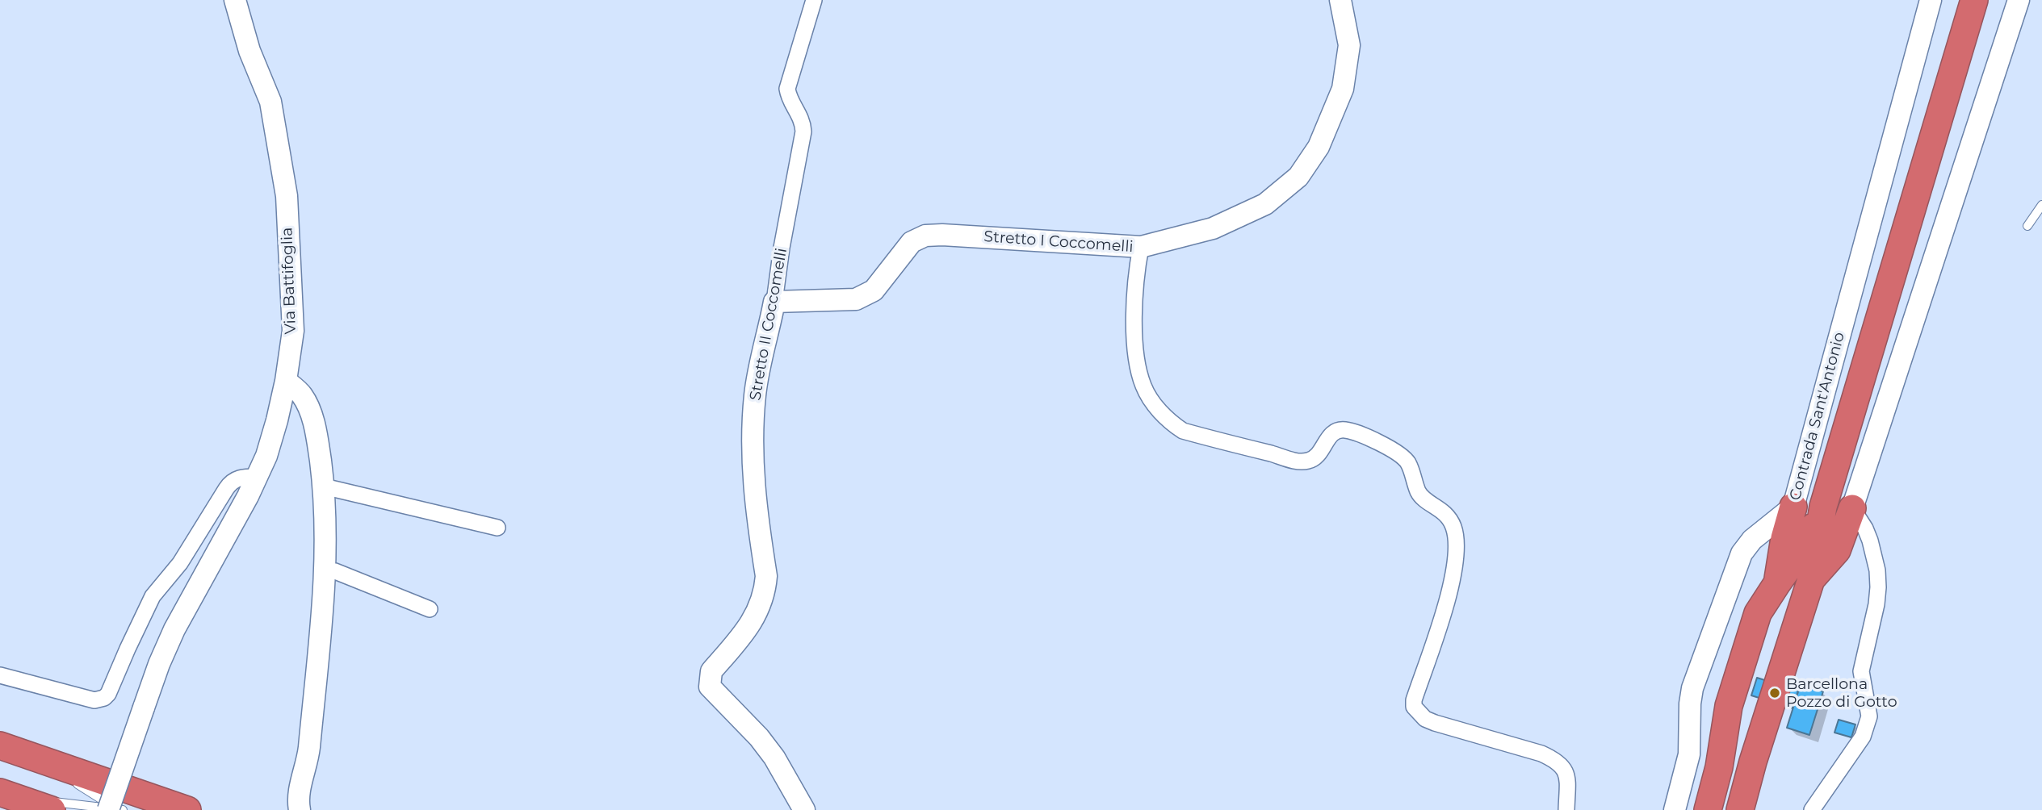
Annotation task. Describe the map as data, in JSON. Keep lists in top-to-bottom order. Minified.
{"streets":{"street":["Stretto I Coccomelli","Via Battifoglia","Stretto II Coccomelli","Contrada Sant'Antonio"]},"crossings":[["Stretto I Coccomelli","Stretto II Coccomelli"]],"places":["Barcellona Pozzo di Gotto"]}
